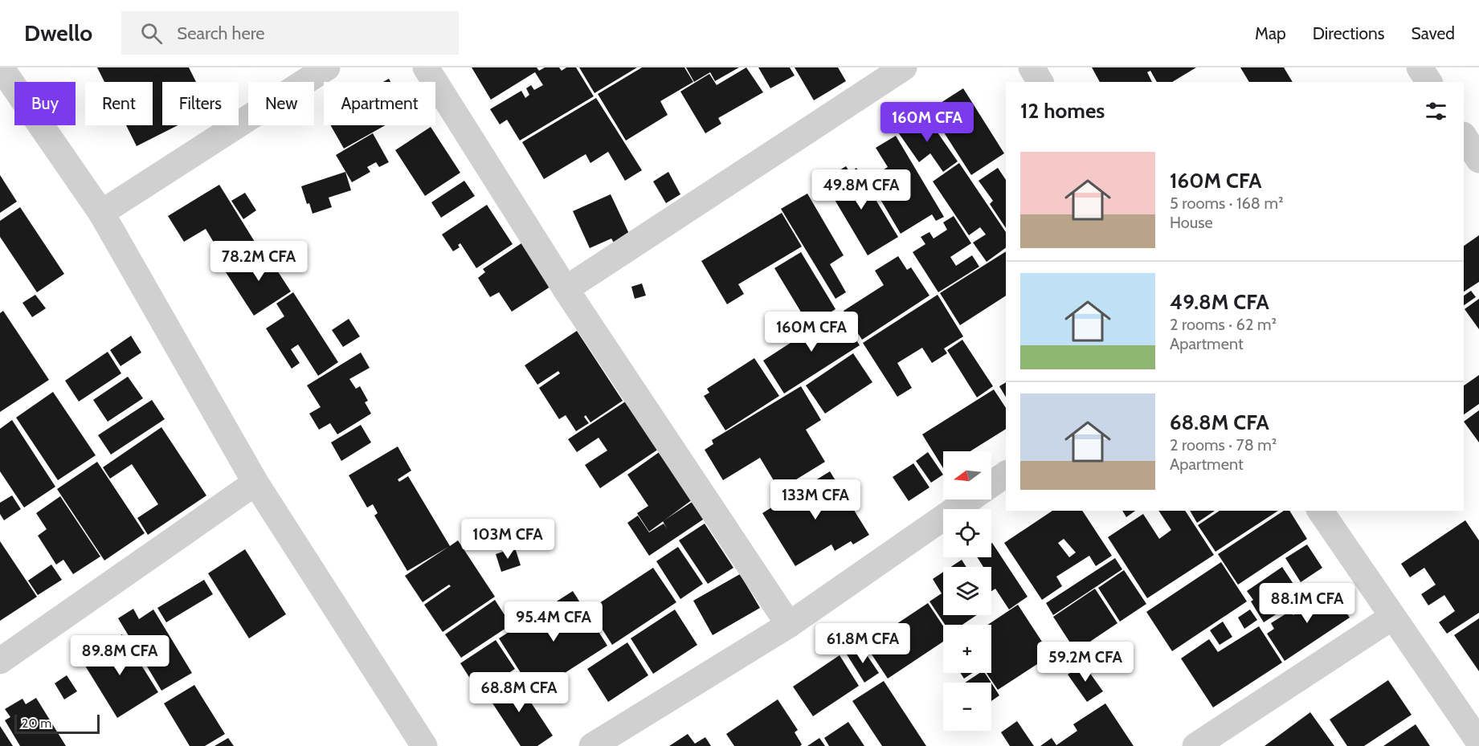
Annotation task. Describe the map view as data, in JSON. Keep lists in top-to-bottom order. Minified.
{"scale_bar":"20 m","north":"left","page":{"header":"Dwello","search":"Search here","nav":["Map","Directions","Saved"],"chip":["Buy","Rent","Filters","New","Apartment"],"heading":"12 homes","price":["160M CFA","49.8M CFA","78.2M CFA","160M CFA","133M CFA","103M CFA","88.1M CFA","95.4M CFA","61.8M CFA","89.8M CFA","59.2M CFA","68.8M CFA"],"list":[{"name":"160M CFA","note":"5 rooms · 168 m² · House"},{"name":"49.8M CFA","note":"2 rooms · 62 m² · Apartment"},{"name":"68.8M CFA","note":"2 rooms · 78 m² · Apartment"}],"map_buttons":["+","−"],"scale":"20 m"}}
